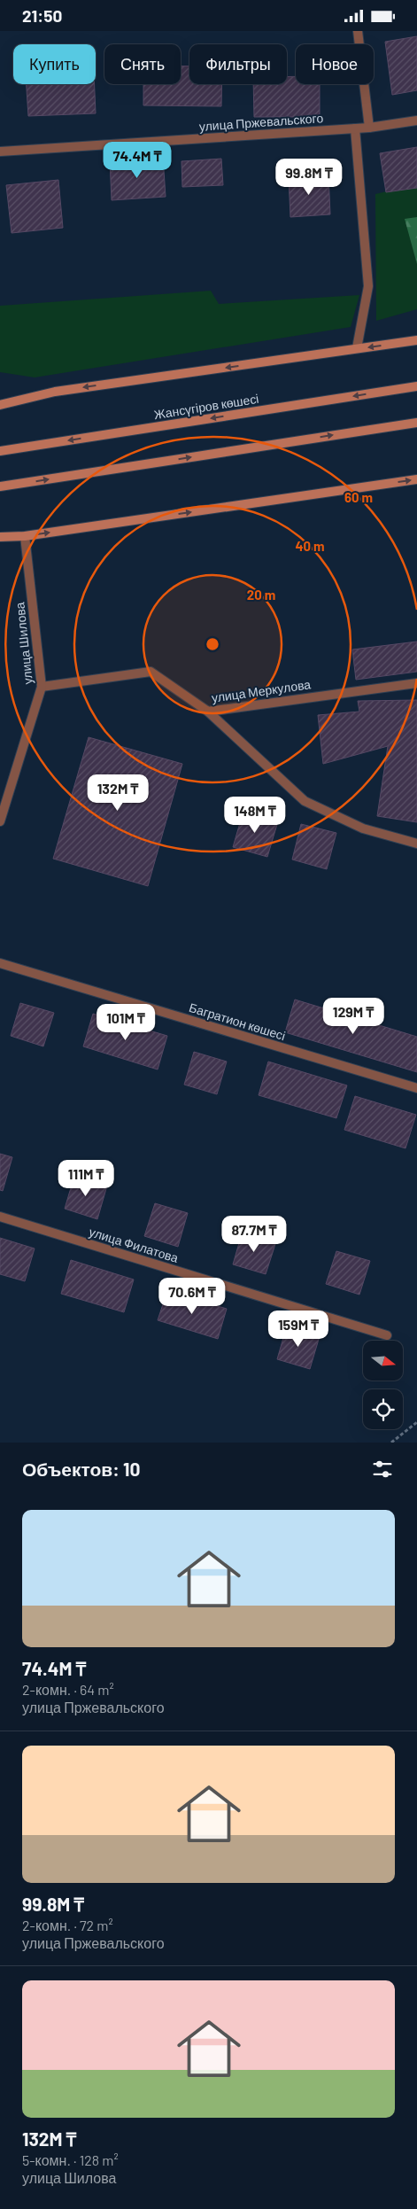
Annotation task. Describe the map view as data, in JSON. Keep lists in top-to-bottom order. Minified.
{"streets":{"main road":["Жансүгіров көшесі"],"street":["улица Пржевальского","улица Шилова","улица Меркулова","Багратион көшесі","улица Филатова"]},"crossings":[["улица Шилова","улица Меркулова"]],"north":"right","page":{"status":"21:50","chip":["Купить","Снять","Фильтры","Новое"],"price":["74.4M ₸","99.8M ₸","132M ₸","148M ₸","129M ₸","101M ₸","111M ₸","87.7M ₸","70.6M ₸","159M ₸"],"heading":"Объектов: 10","list":[{"name":"74.4M ₸","note":"2-комн. · 64 m² · улица Пржевальского"},{"name":"99.8M ₸","note":"2-комн. · 72 m² · улица Пржевальского"},{"name":"132M ₸","note":"5-комн. · 128 m² · улица Шилова"}]},"rings":["60 m","40 m","20 m"]}
